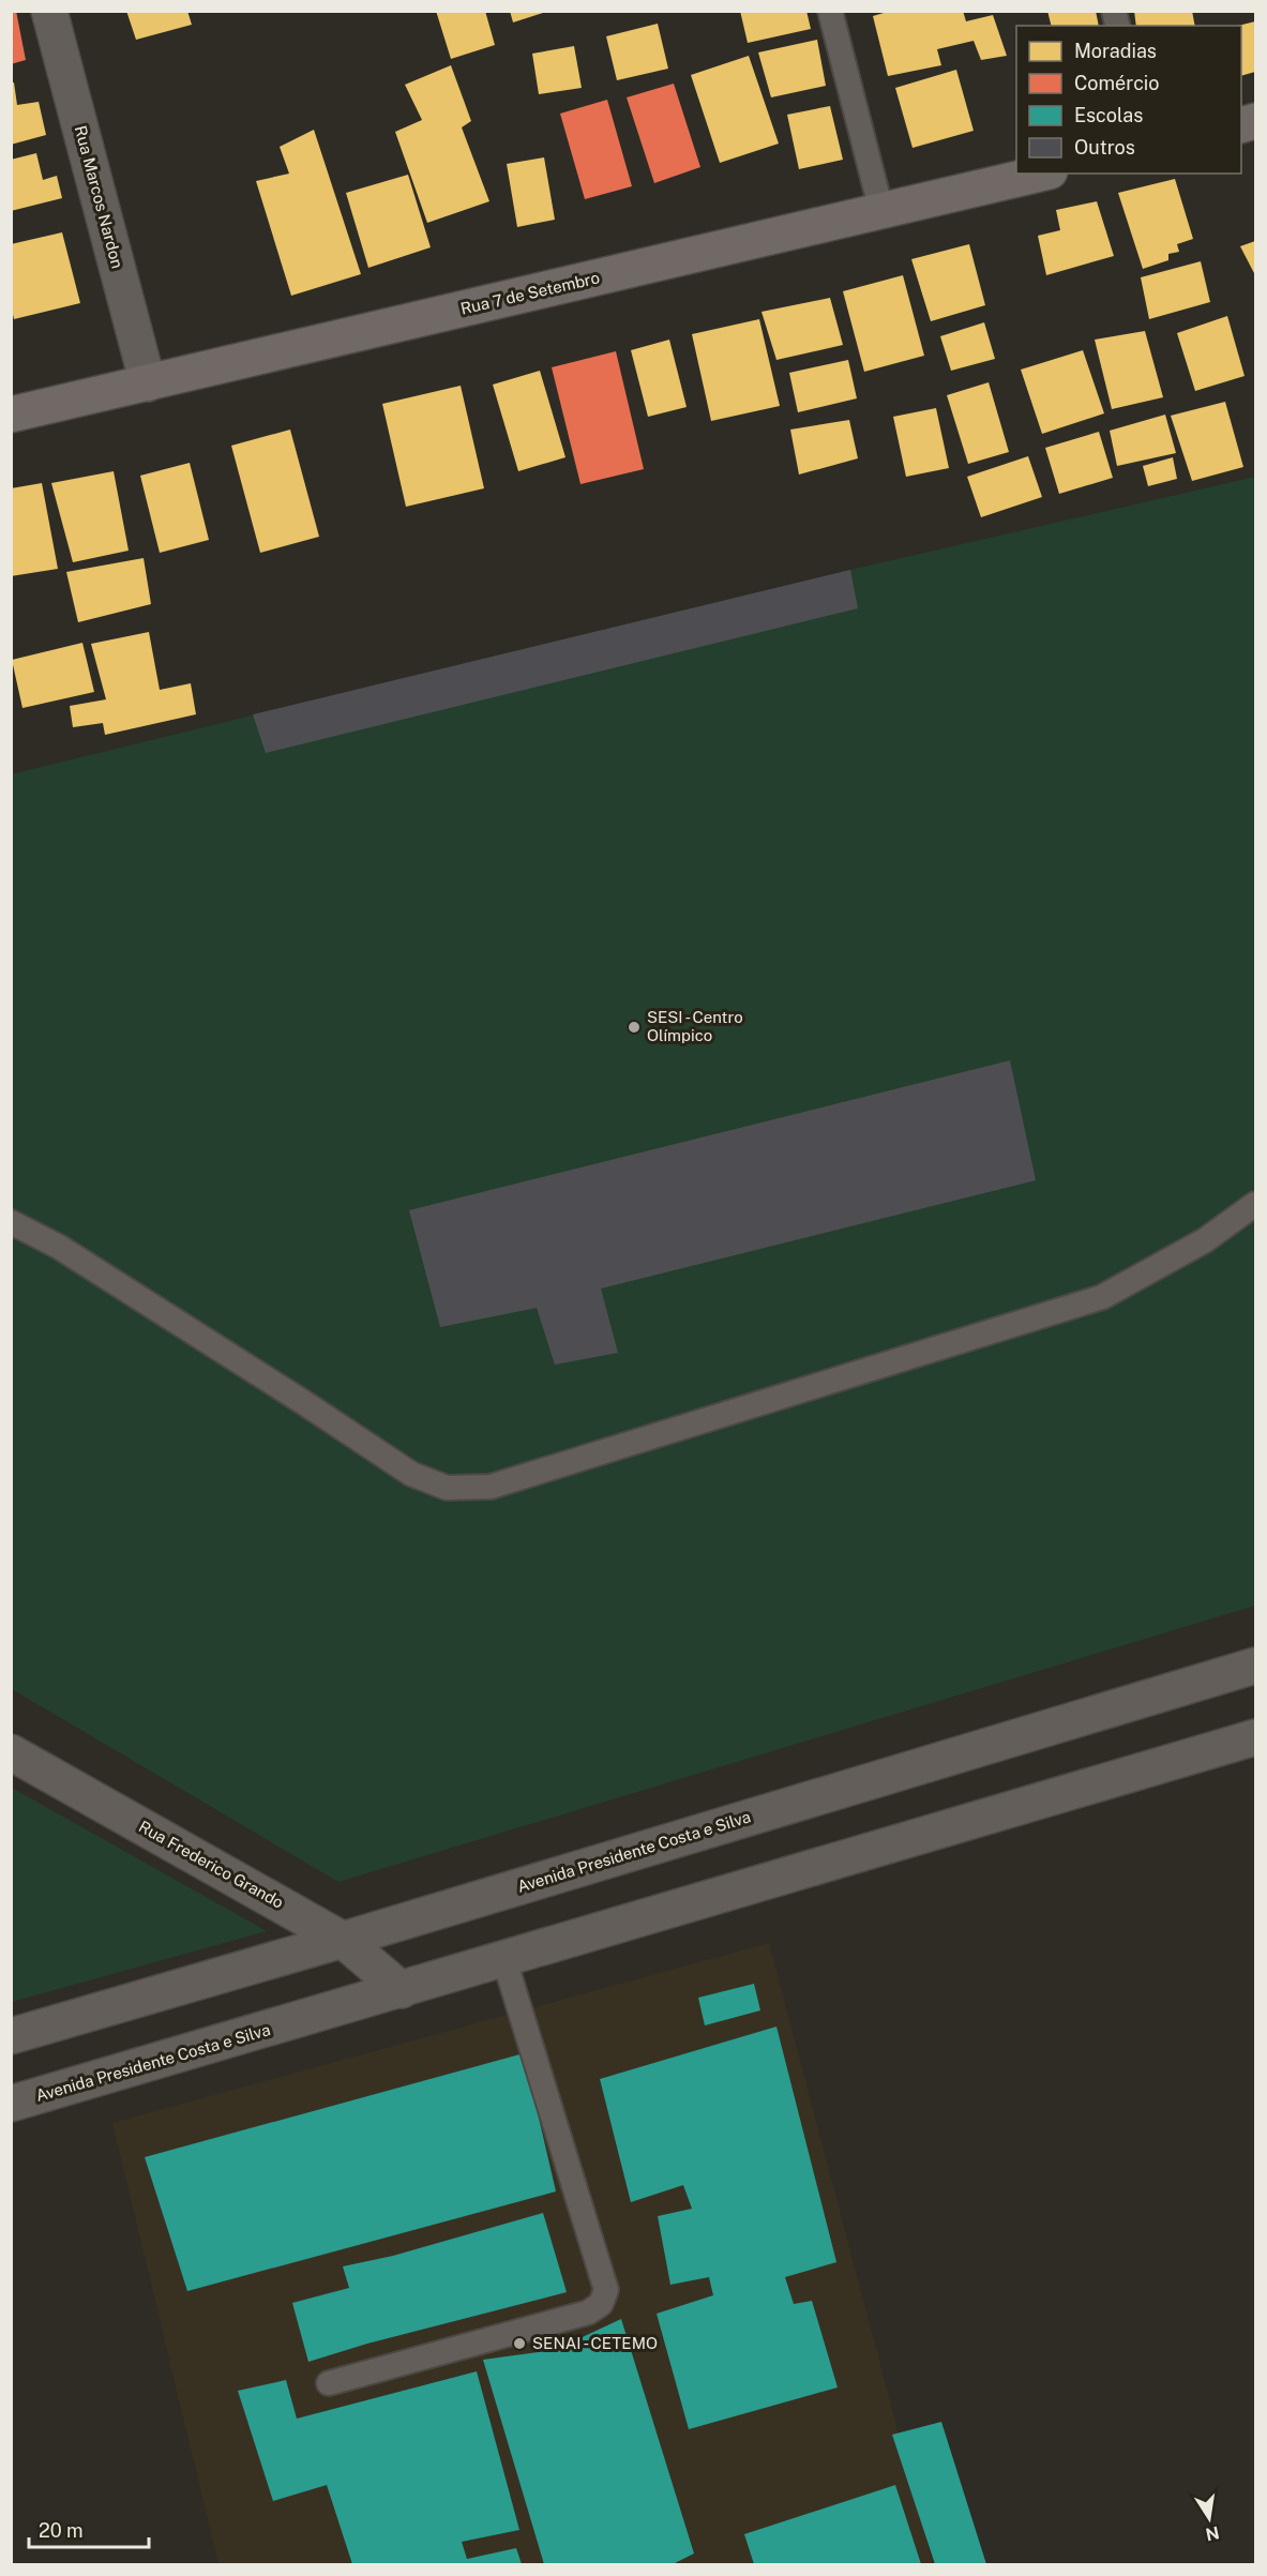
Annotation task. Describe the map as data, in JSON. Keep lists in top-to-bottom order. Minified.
{"streets":{"street":["Rua Marcos Nardon","Rua 7 de Setembro","Avenida Presidente Costa e Silva","Rua Frederico Grando"]},"crossings":[["Rua Marcos Nardon","Rua 7 de Setembro"],["Avenida Presidente Costa e Silva","Rua Frederico Grando"]],"places":["SESI - Centro Olímpico","SENAI - CETEMO"],"legend":["Moradias","Comércio","Escolas","Outros"],"scale_bar":"20 m","north":"bottom"}
